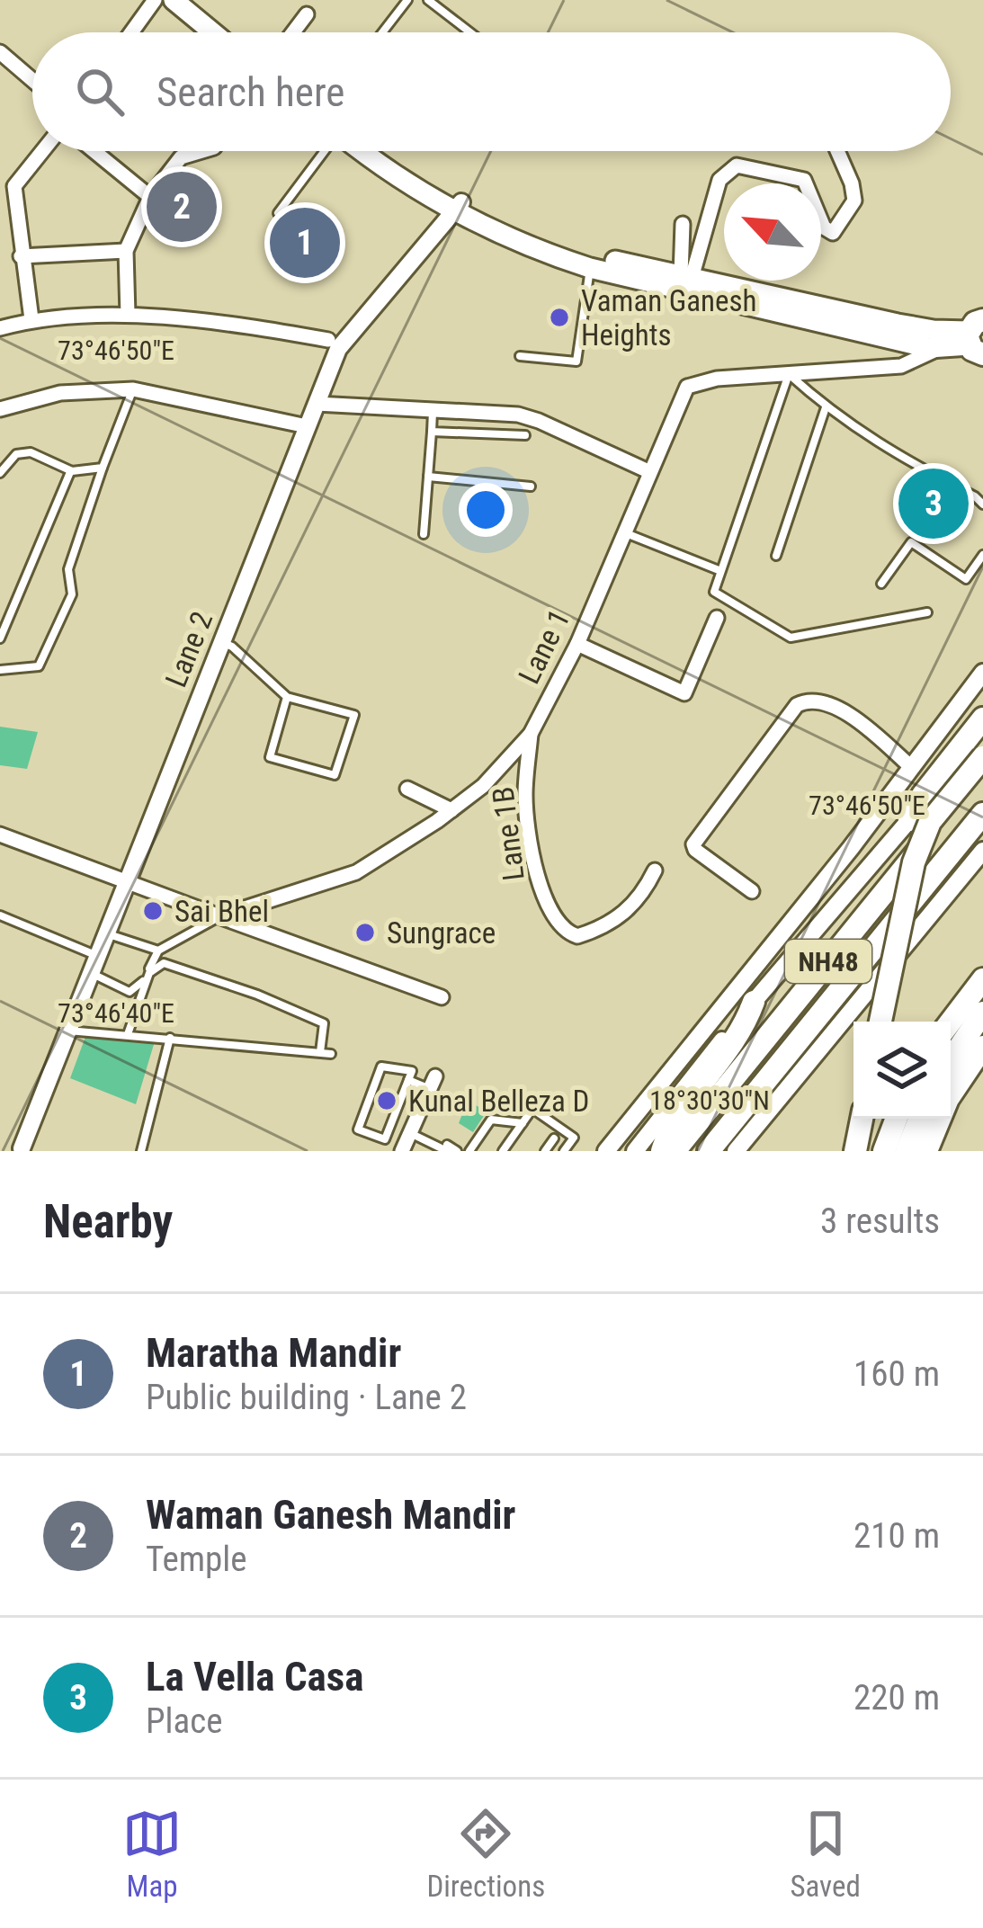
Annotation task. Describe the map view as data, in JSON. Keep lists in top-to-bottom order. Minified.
{"streets":{"main road":["NH48"],"street":["Lane 1","Lane 2","Lane 1B"]},"crossings":[["Lane 1","Lane 1B"]],"places":["Vaman Ganesh Heights","Sai Bhel","Sungrace","Kunal Belleza D"],"north":"top left","page":{"search":"Search here","pins":["2","1","3"],"heading":["Nearby","3 results"],"list":[{"mark":"1","name":"Maratha Mandir","note":"Public building · Lane 2","value":"160 m"},{"mark":"2","name":"Waman Ganesh Mandir","note":"Temple","value":"210 m"},{"mark":"3","name":"La Vella Casa","note":"Place","value":"220 m"}],"nav":["Map","Directions","Saved"]},"coordinates":["73°46'50\"E","73°46'40\"E","18°30'30\"N"]}
